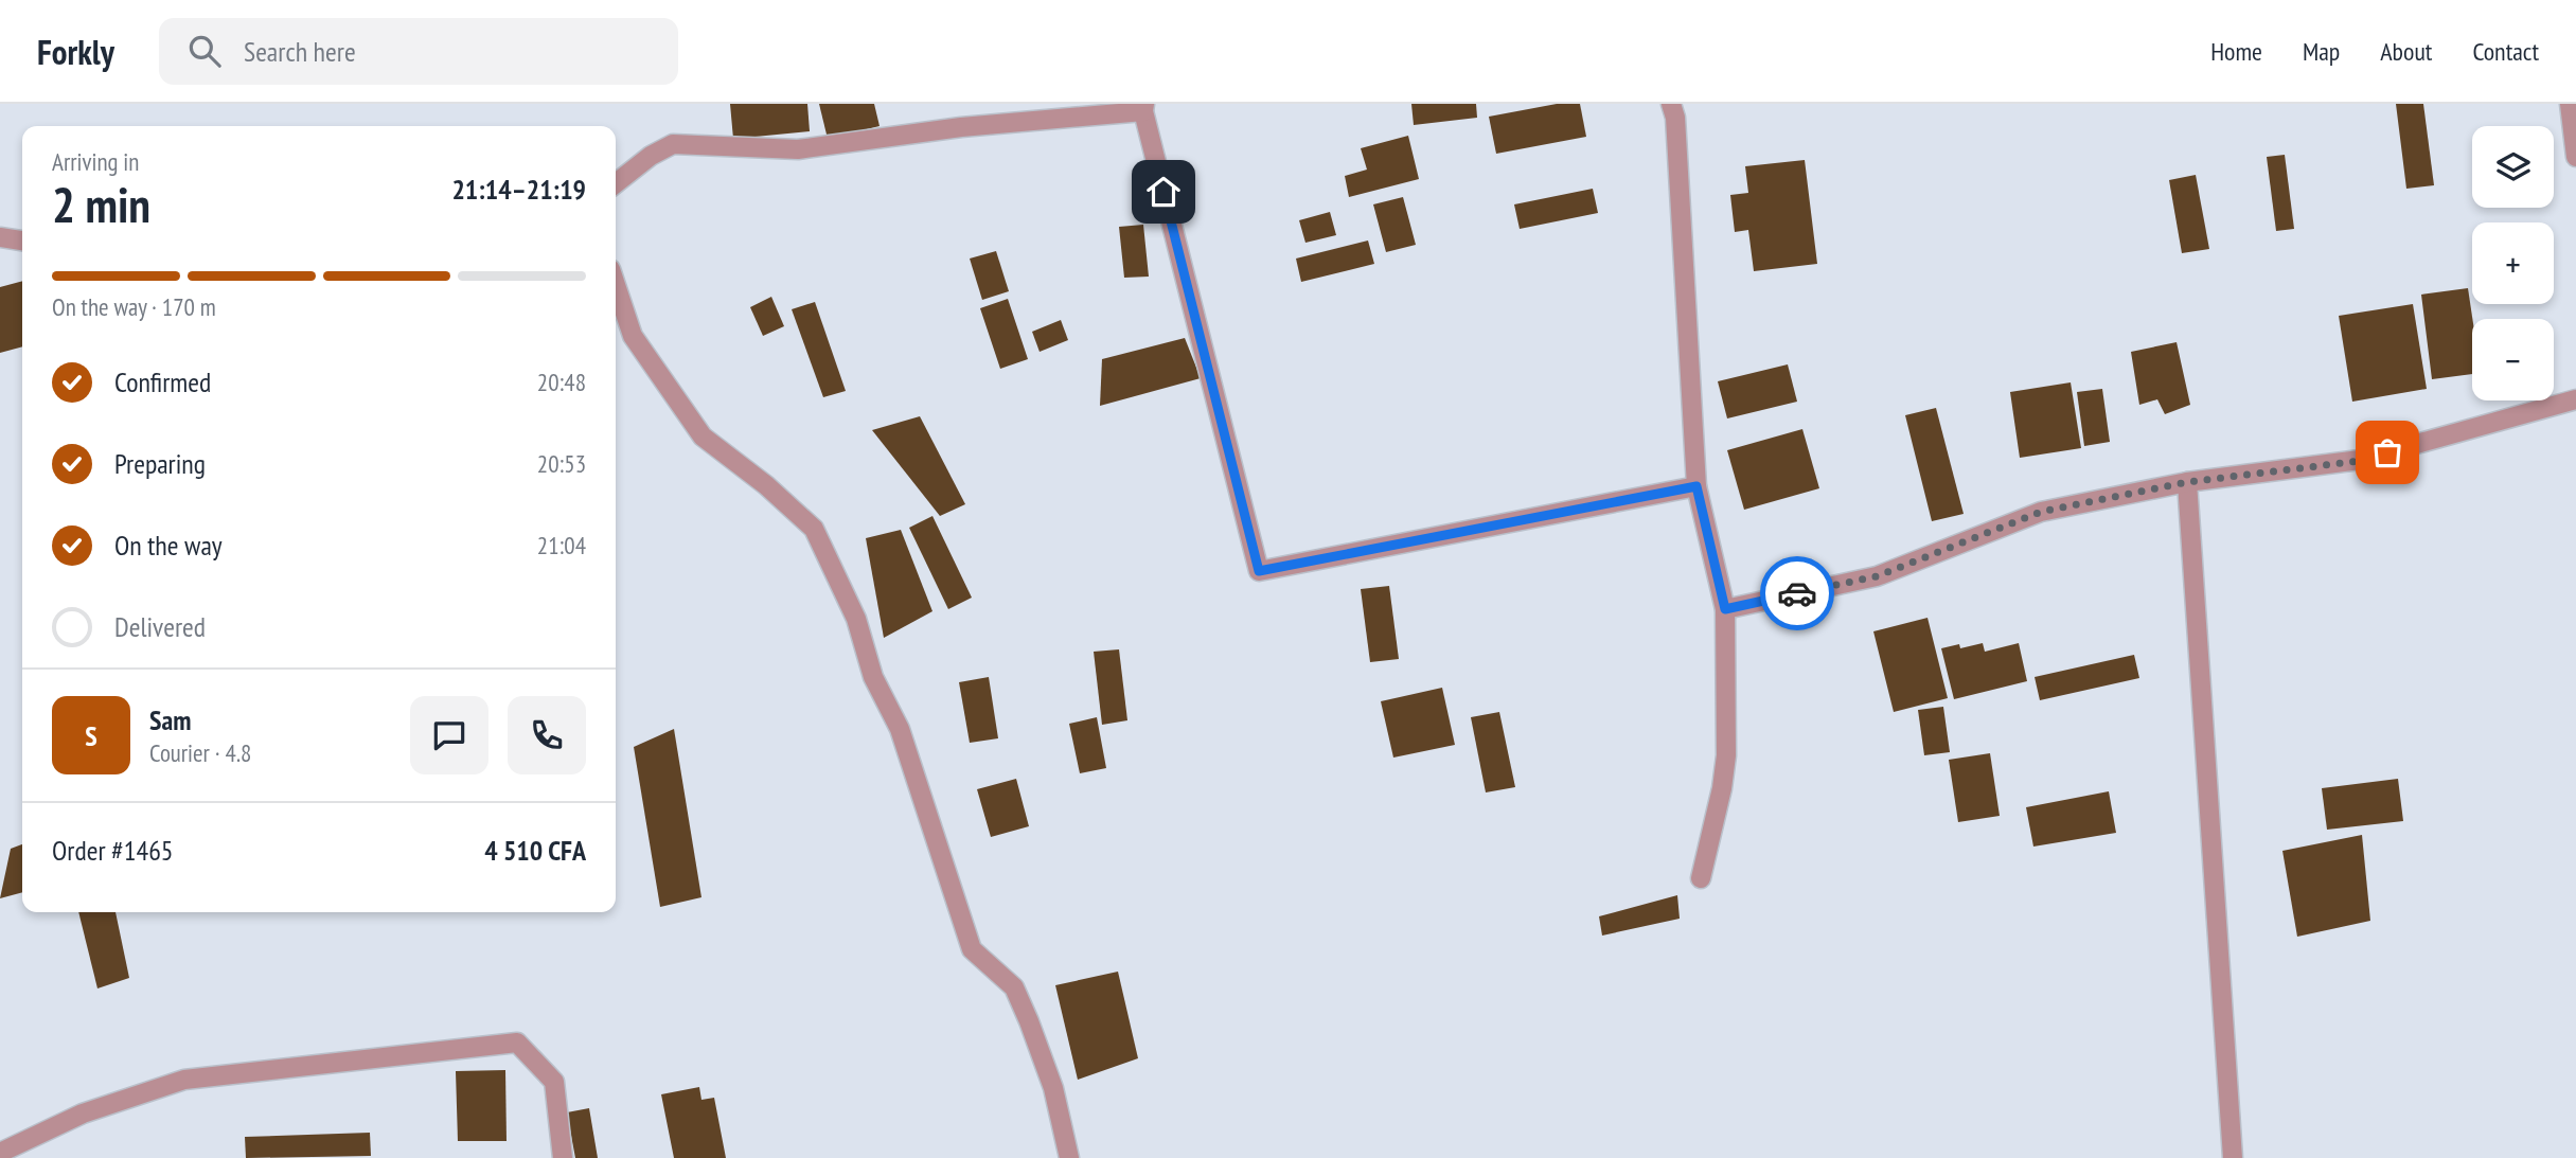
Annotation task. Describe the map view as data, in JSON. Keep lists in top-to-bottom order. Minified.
{"page":{"header":"Forkly","search":"Search here","nav":["Home","Map","About","Contact"],"map_buttons":["+","−"],"heading":["2 min","Arriving in","21:14–21:19"],"panel":["Sam","Courier · 4.8","Order #1465","4 510 CFA"],"bar":"On the way · 170 m","list":[["Confirmed","20:48"],["Preparing","20:53"],["On the way","21:04"],"Delivered"],"round":"S"}}
